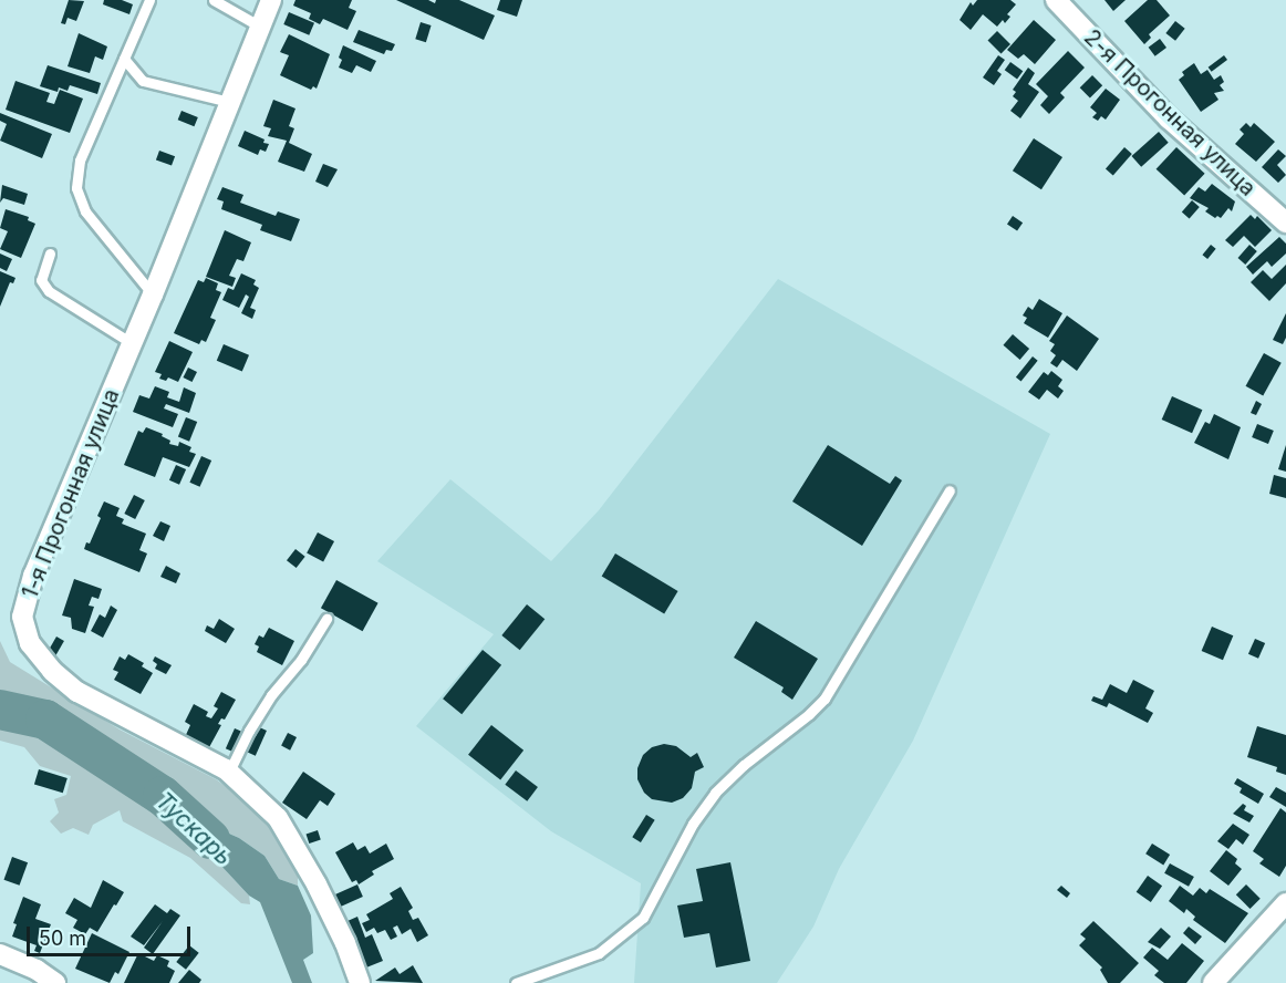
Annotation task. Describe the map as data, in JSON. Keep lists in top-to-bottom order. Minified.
{"streets":{"street":["2-я Прогонная улица","1-я Прогонная улица"]},"water":["Тускарь"],"scale_bar":"50 m"}
